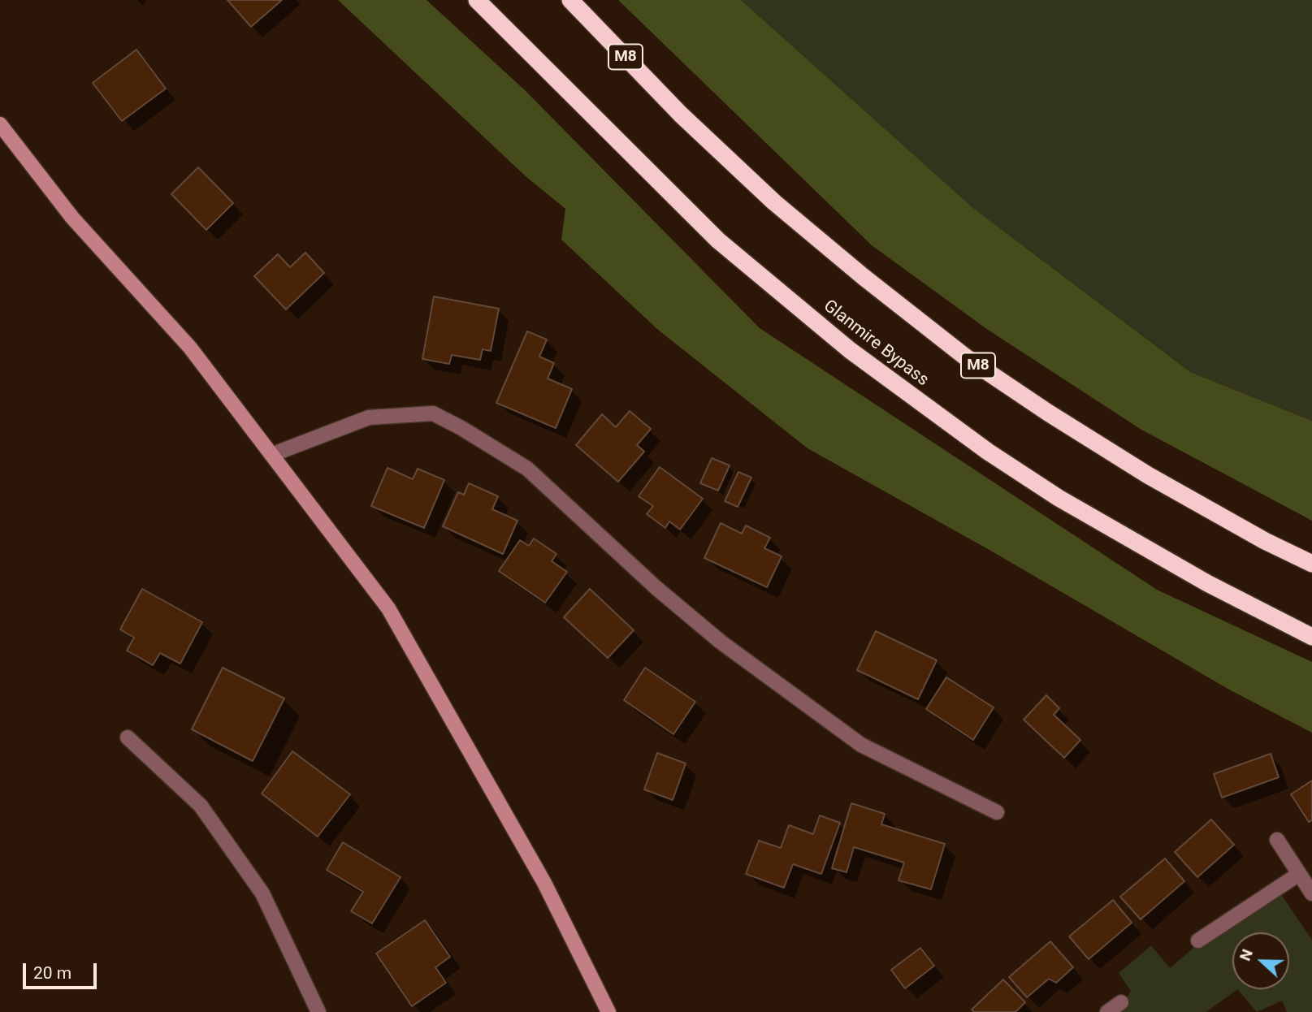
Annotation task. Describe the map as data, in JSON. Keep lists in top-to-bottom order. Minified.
{"streets":{"highway":["M8","Glanmire Bypass"]},"scale_bar":"20 m","north":"left"}
